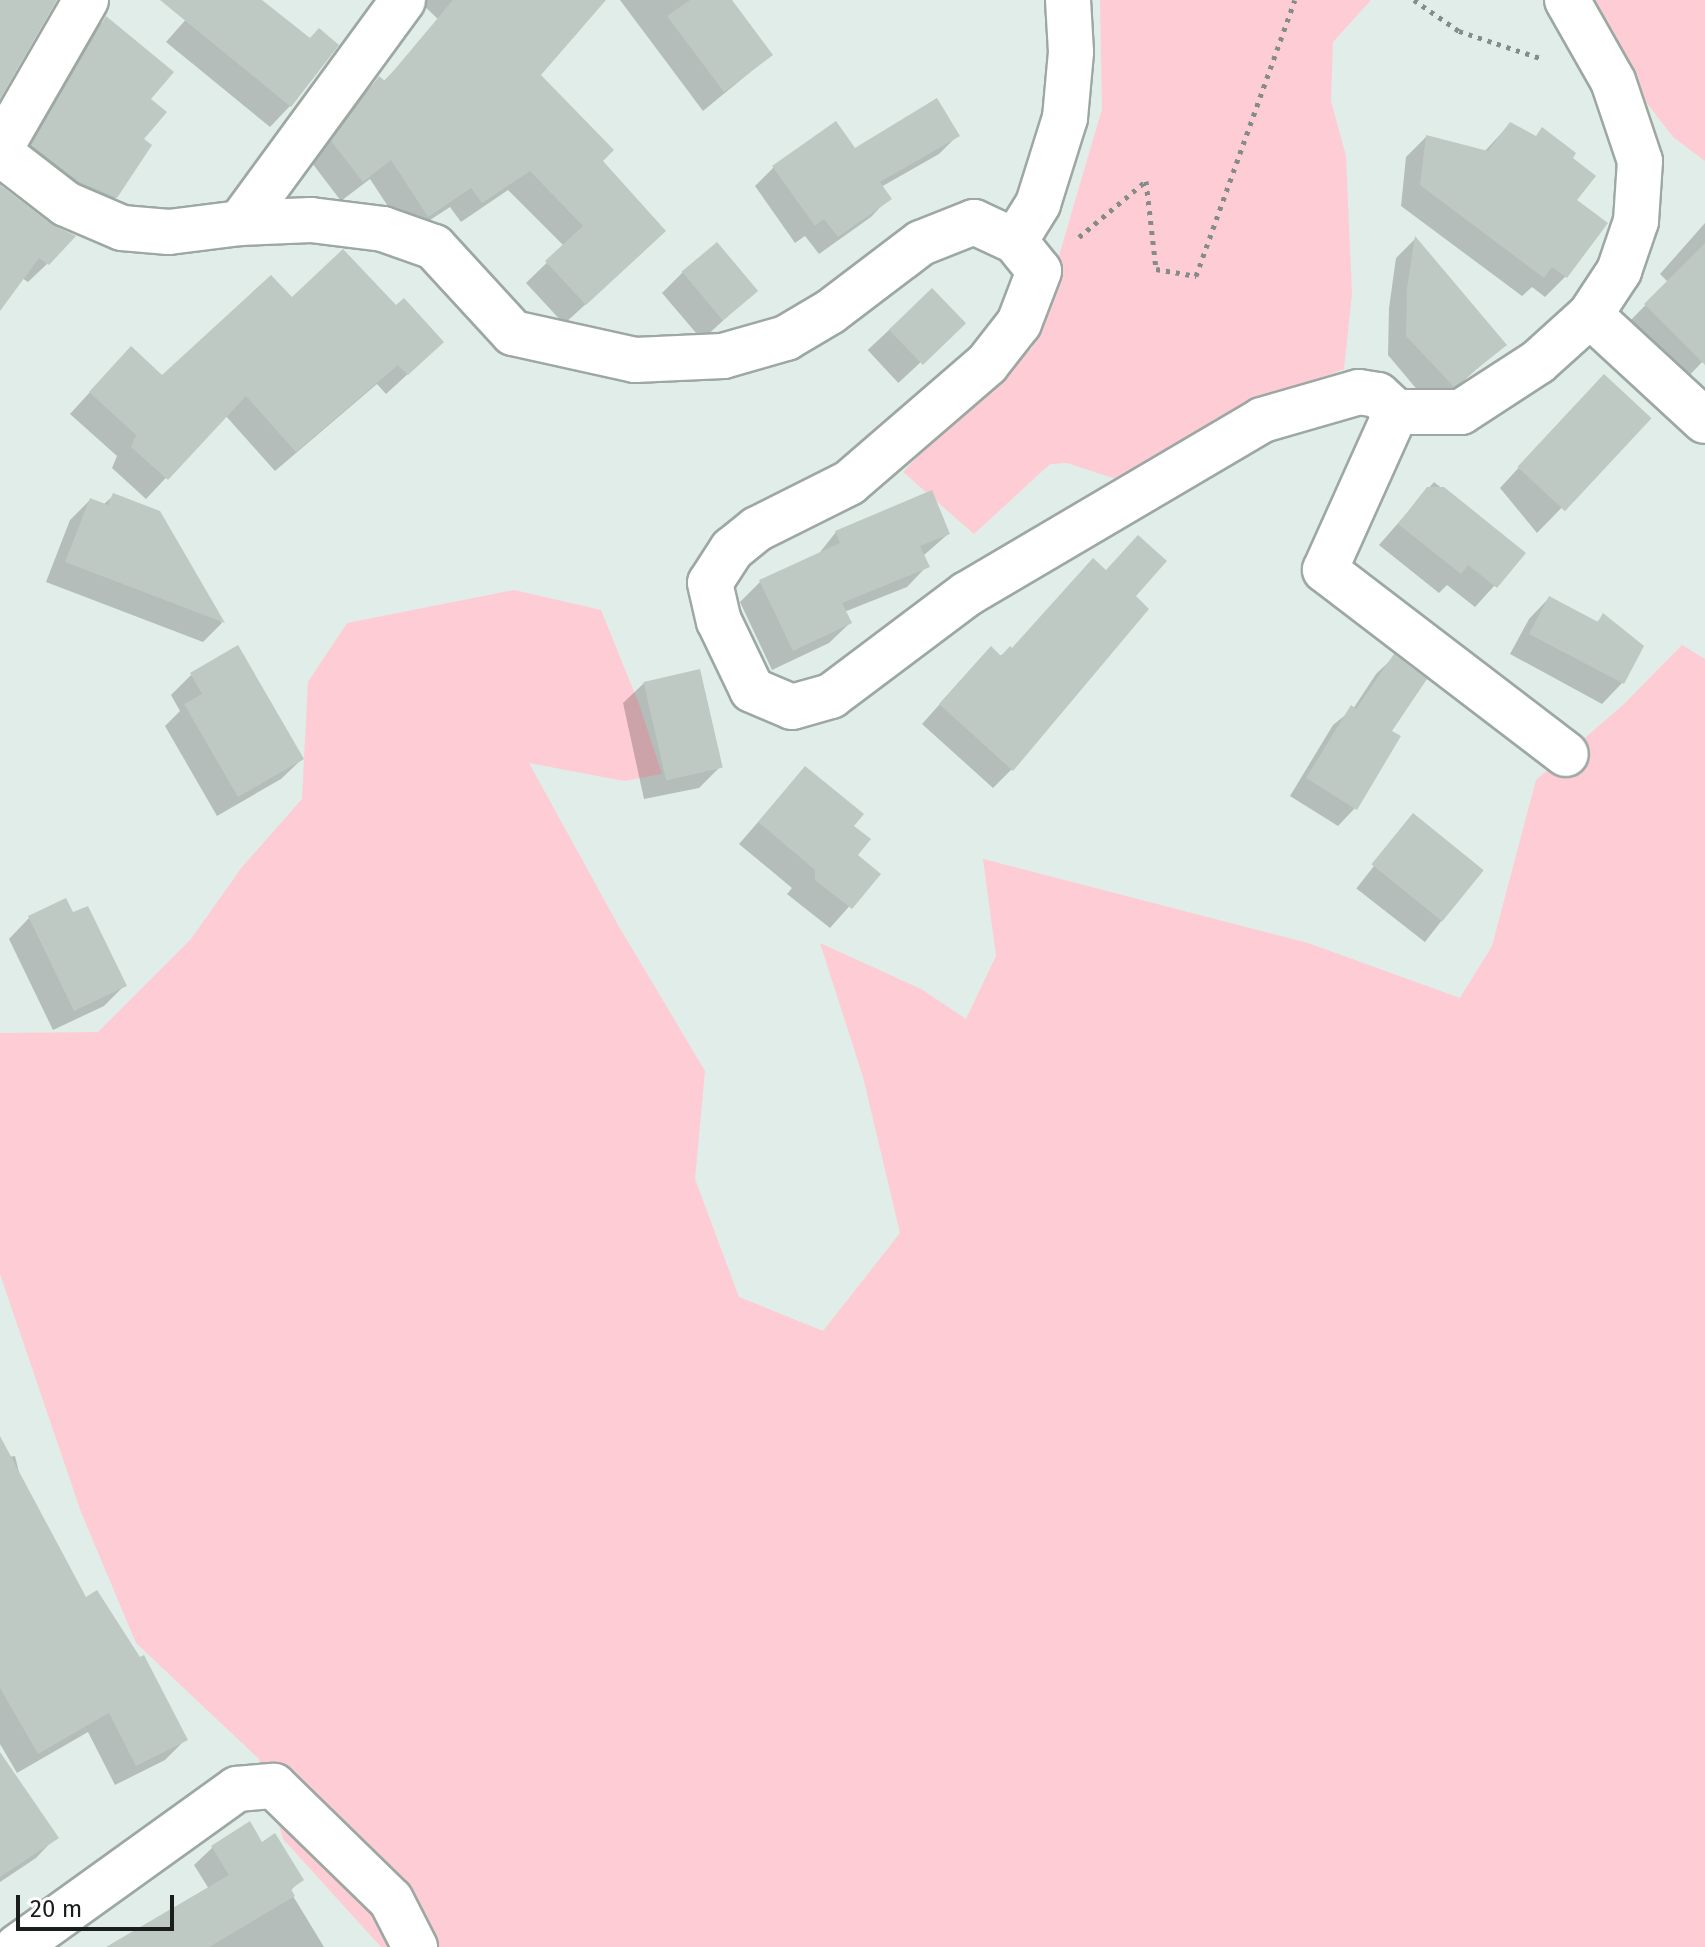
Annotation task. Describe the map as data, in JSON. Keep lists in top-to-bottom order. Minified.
{"scale_bar":"20 m"}
